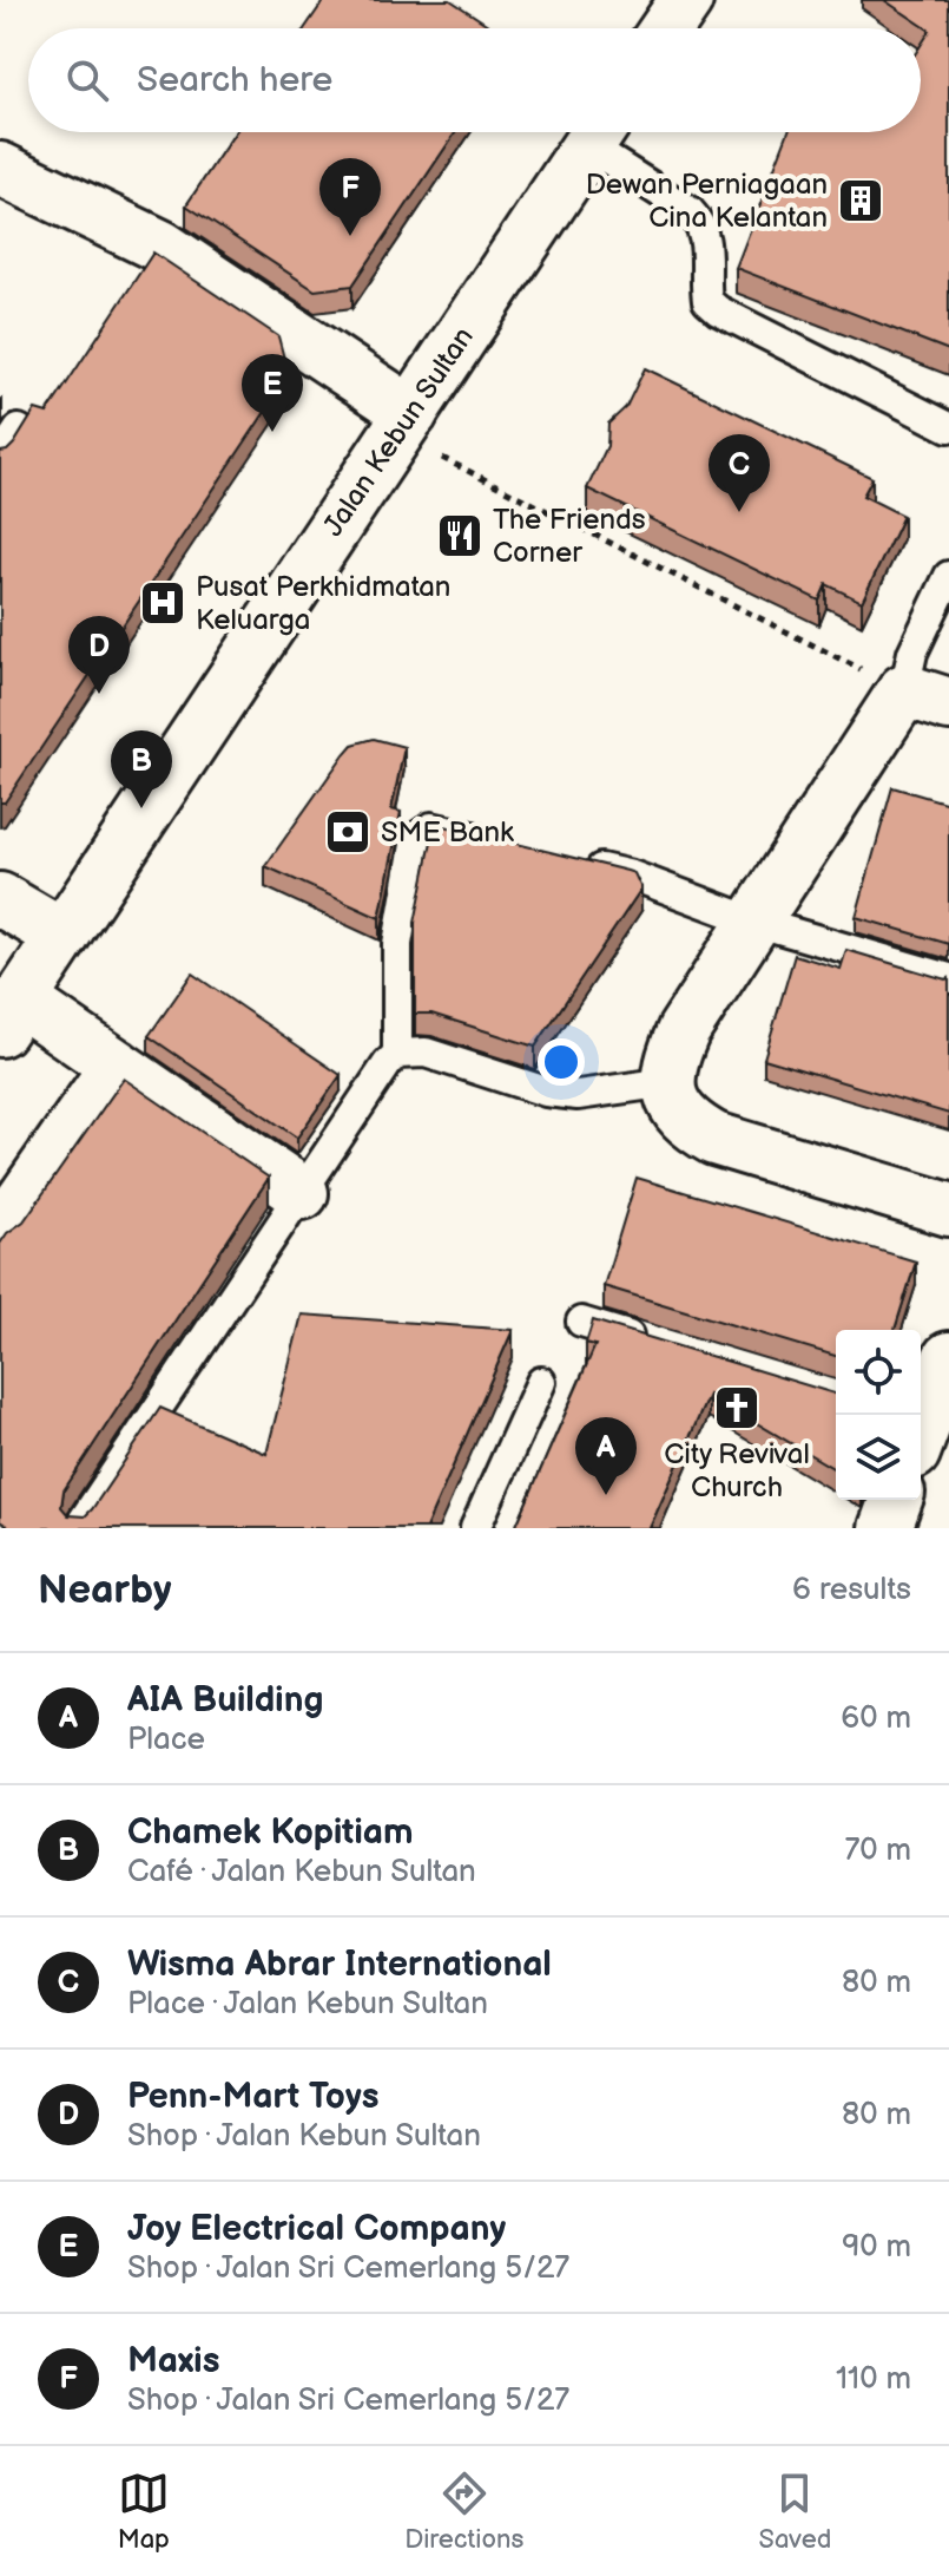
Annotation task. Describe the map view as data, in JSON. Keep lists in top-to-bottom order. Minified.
{"streets":{"street":["Jalan Kebun Sultan"]},"places":{"building":["Dewan Perniagaan Cina Kelantan"],"restaurant":["The Friends Corner"],"hospital":["Pusat Perkhidmatan Keluarga"],"bank":["SME Bank"],"church":["City Revival Church"]},"page":{"search":"Search here","pins":["F","E","C","D","B","A"],"heading":["Nearby","6 results"],"list":[{"mark":"A","name":"AIA Building","note":"Place","value":"60 m"},{"mark":"B","name":"Chamek Kopitiam","note":"Café · Jalan Kebun Sultan","value":"70 m"},{"mark":"C","name":"Wisma Abrar International","note":"Place · Jalan Kebun Sultan","value":"80 m"},{"mark":"D","name":"Penn-Mart Toys","note":"Shop · Jalan Kebun Sultan","value":"80 m"},{"mark":"E","name":"Joy Electrical Company","note":"Shop · Jalan Sri Cemerlang 5/27","value":"90 m"},{"mark":"F","name":"Maxis","note":"Shop · Jalan Sri Cemerlang 5/27","value":"110 m"}],"nav":["Map","Directions","Saved"]}}
